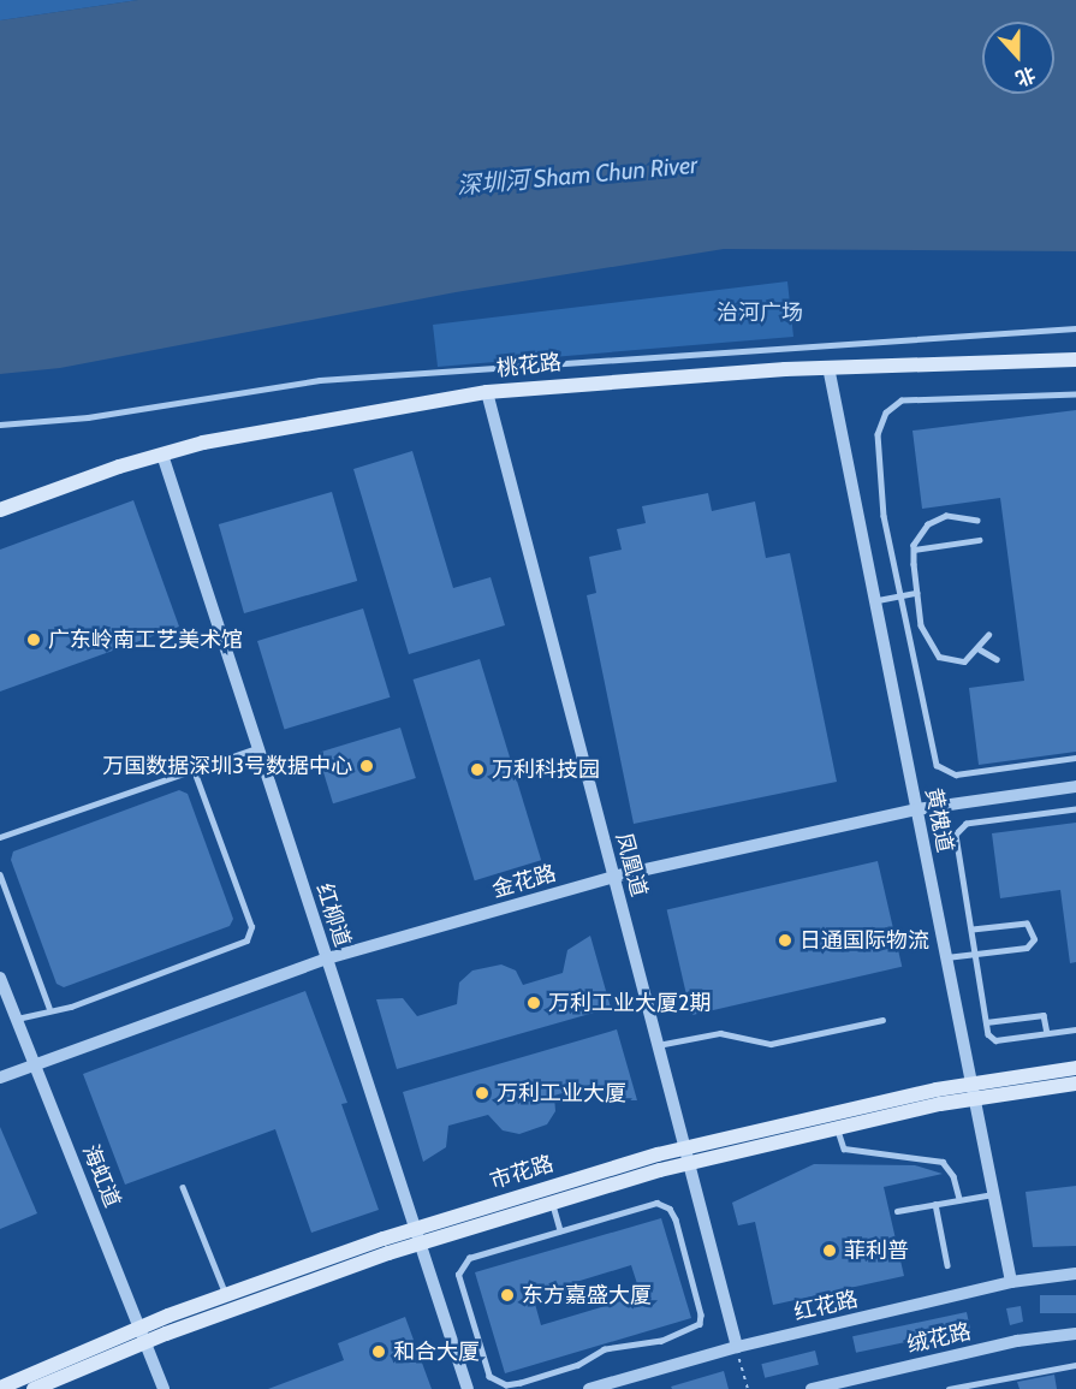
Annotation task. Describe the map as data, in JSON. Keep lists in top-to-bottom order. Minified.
{"streets":{"main road":["桃花路","市花路"],"street":["黄槐道","凤凰道","金花路","红柳道","海虹道","红花路","绒花路"]},"crossings":[["桃花路","黄槐道"],["桃花路","凤凰道"],["桃花路","红柳道"],["黄槐道","金花路"],["黄槐道","市花路"],["黄槐道","红花路"],["凤凰道","金花路"],["凤凰道","市花路"],["凤凰道","红花路"],["金花路","红柳道"],["金花路","海虹道"],["红柳道","市花路"],["市花路","海虹道"]],"water":["深圳河 Sham Chun River"],"parks":["治河广场"],"places":["广东岭南工艺美术馆","万国数据深圳3号数据中心","万利科技园","日通国际物流","万利工业大厦2期","万利工业大厦","菲利普","东方嘉盛大厦","和合大厦"],"north":"bottom"}
